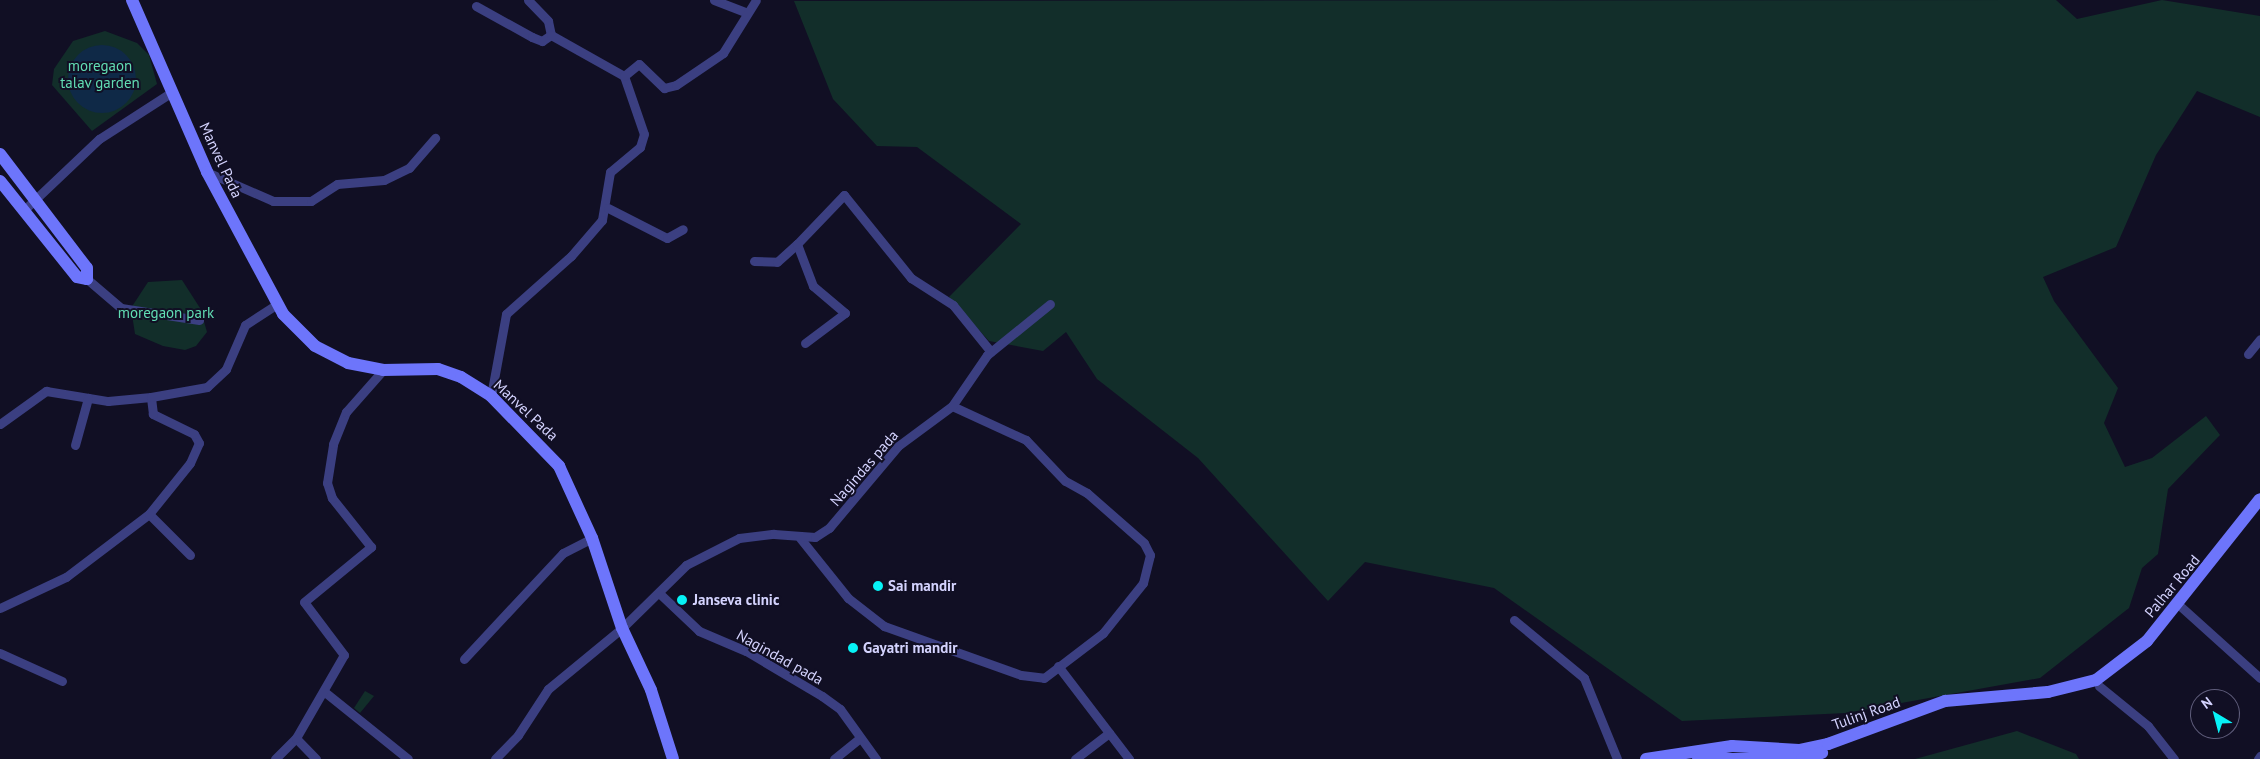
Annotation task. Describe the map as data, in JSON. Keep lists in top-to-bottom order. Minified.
{"streets":{"main road":["Manvel Pada","Palhar Road","Tulinj Road"],"street":["Nagindas pada","Nagindad pada"]},"crossings":[["Manvel Pada","Nagindas pada"],["Nagindas pada","Nagindad pada"],["Palhar Road","Tulinj Road"]],"parks":["moregaon talav garden","moregaon park"],"places":["Sai mandir","Janseva clinic","Gayatri mandir"],"north":"top left"}
